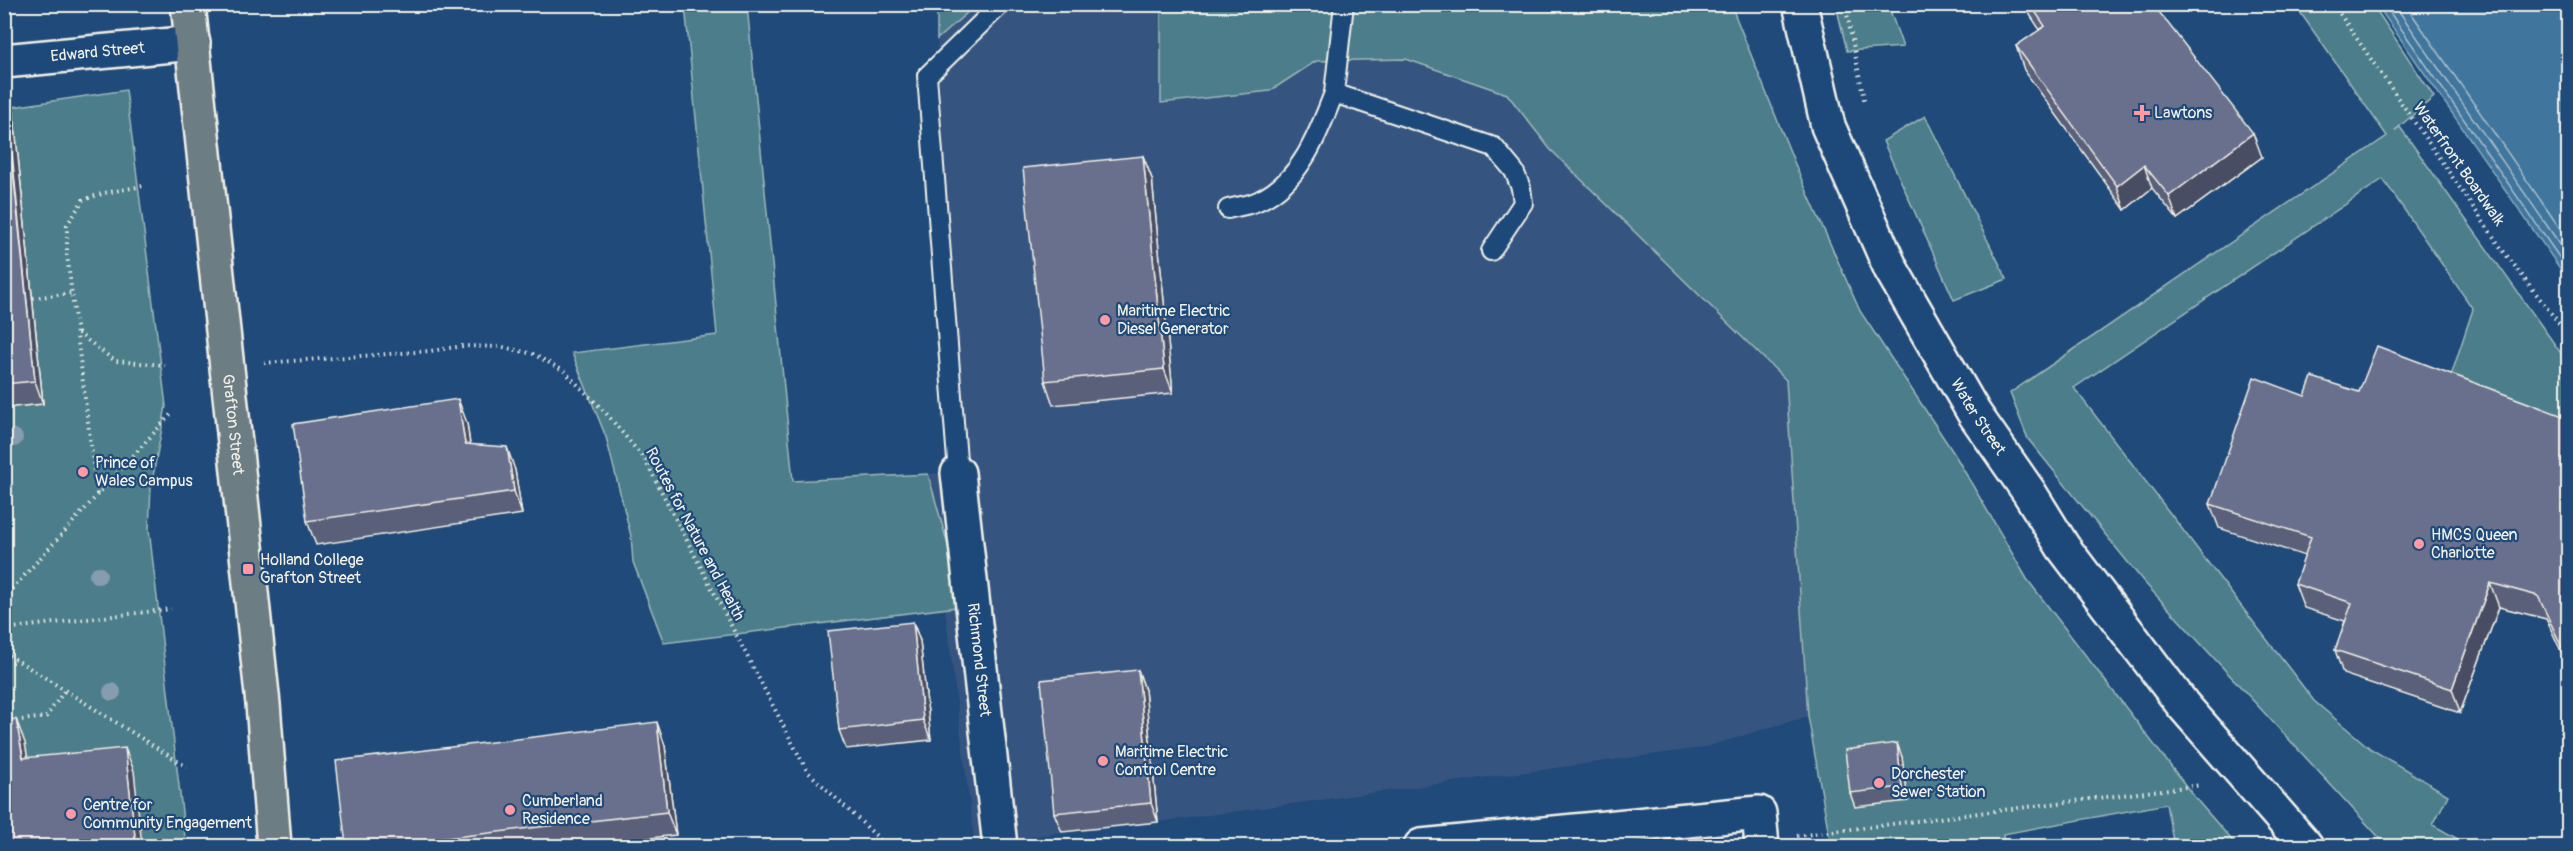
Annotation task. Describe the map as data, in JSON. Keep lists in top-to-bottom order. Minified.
{"streets":{"main road":["Grafton Street"],"street":["Edward Street","Water Street","Richmond Street"],"path":["Waterfront Boardwalk","Routes for Nature and Health"]},"crossings":[["Edward Street","Grafton Street"]],"places":{"health":["Lawtons"],"other":["Maritime Electric Diesel Generator","Prince of Wales Campus","HMCS Queen Charlotte","Maritime Electric Control Centre","Dorchester Sewer Station","Cumberland Residence","Centre for Community Engagement"],"transit":["Holland College Grafton Street"]}}
